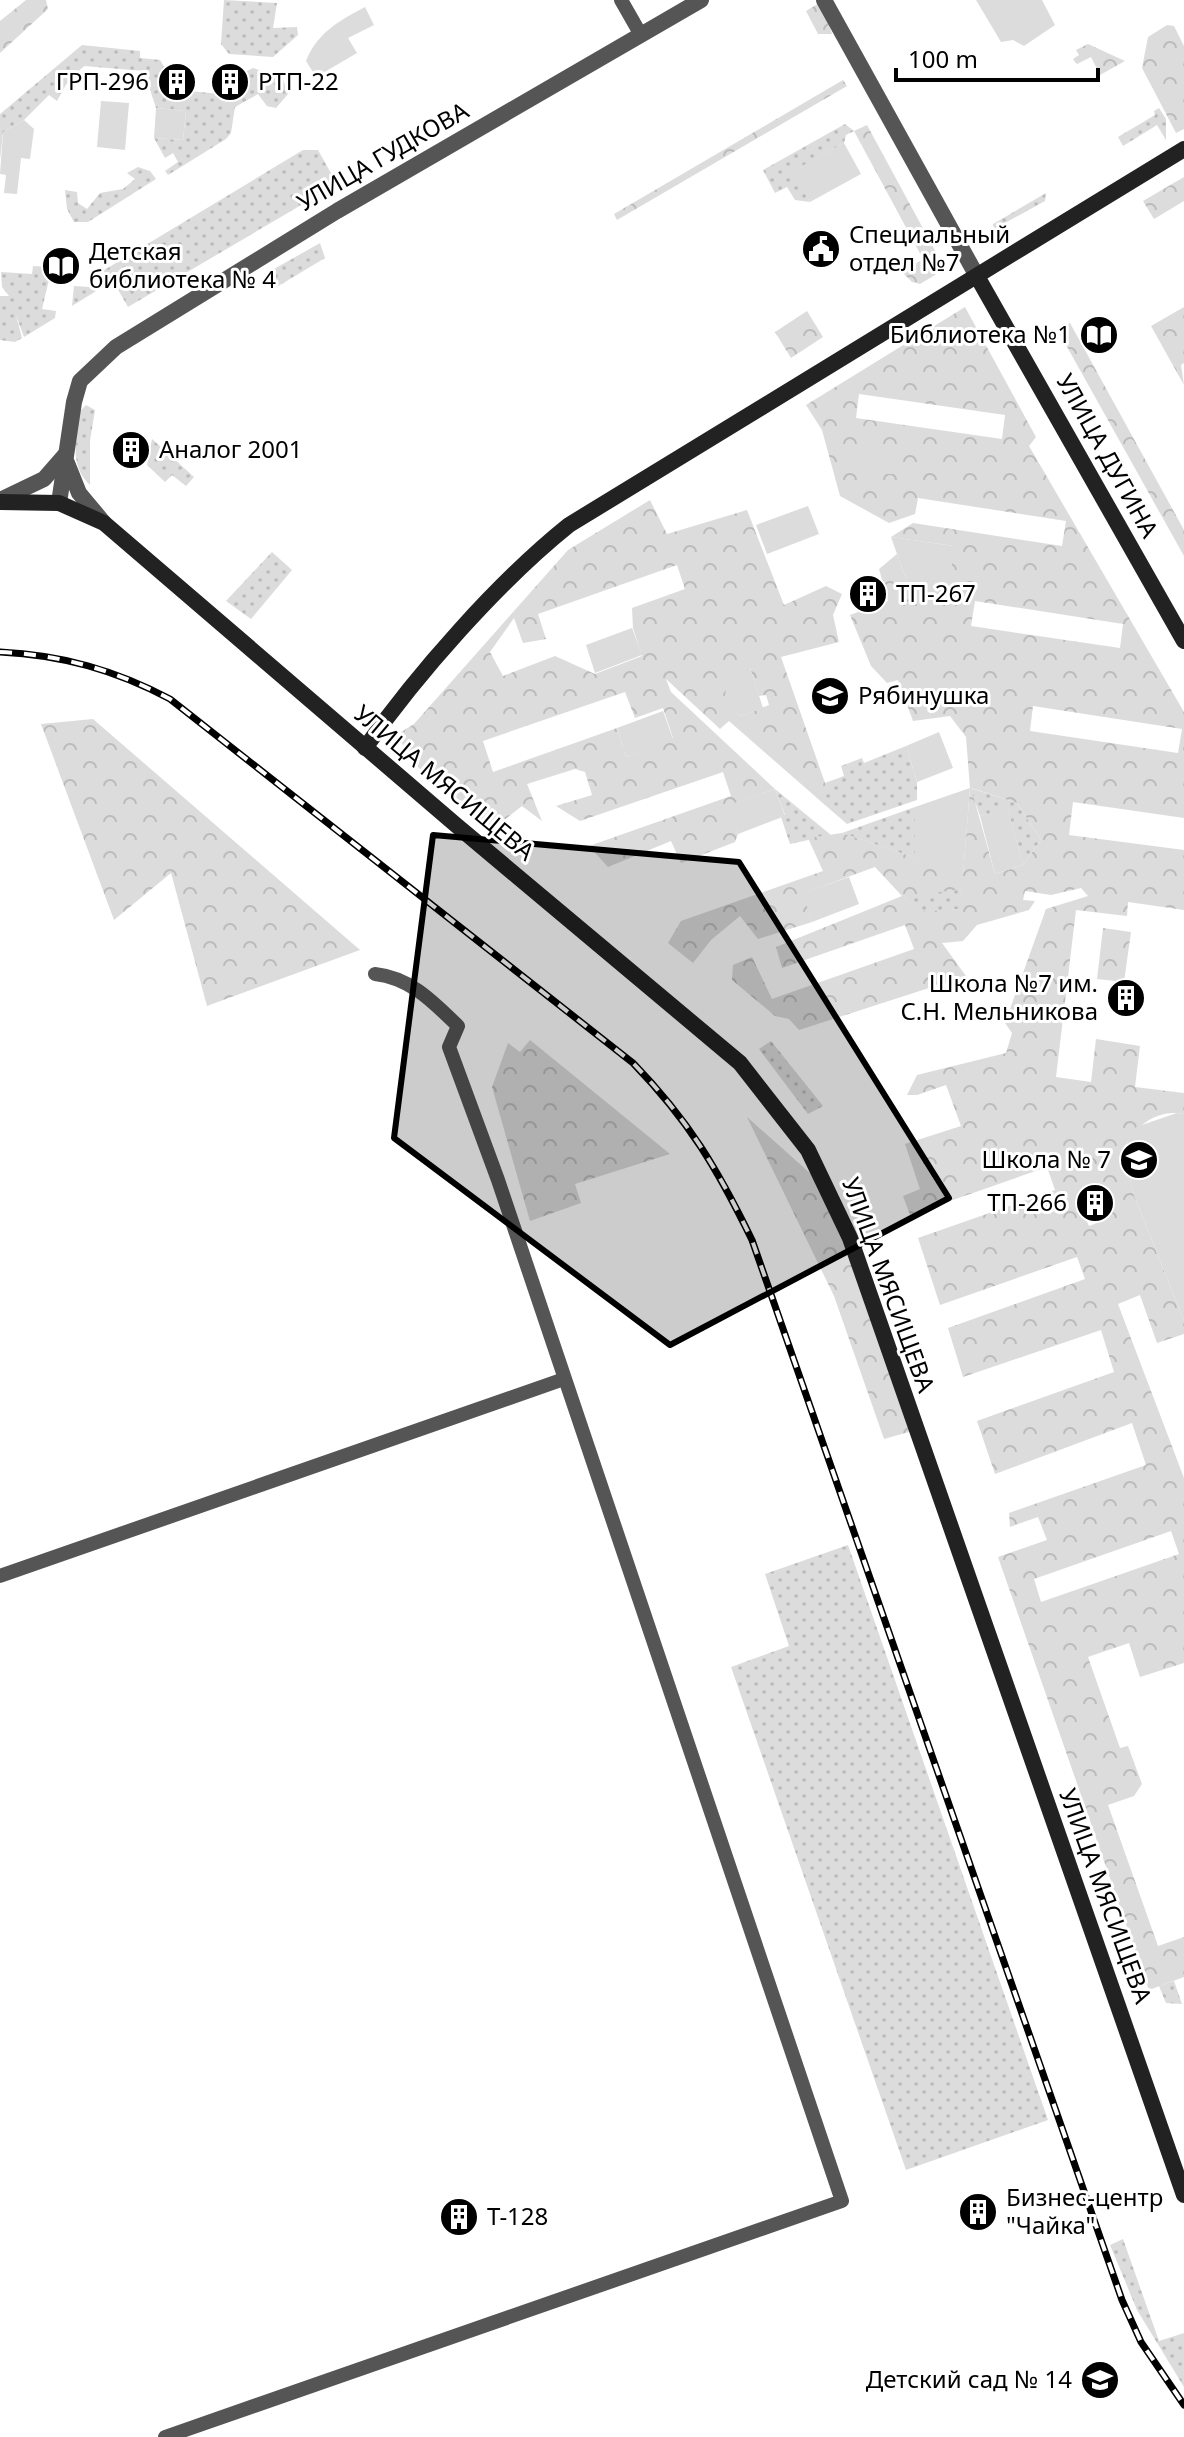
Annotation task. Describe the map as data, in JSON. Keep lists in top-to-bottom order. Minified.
{"streets":{"main road":["УЛИЦА ДУГИНА","УЛИЦА МЯСИЩЕВА"],"street":["УЛИЦА ГУДКОВА"]},"crossings":[["УЛИЦА ГУДКОВА","УЛИЦА МЯСИЩЕВА"]],"places":{"building":["ГРП-296","РТП-22","Аналог 2001","ТП-267","Школа №7 им. С.Н. Мельникова","ТП-266","Бизнес-центр \"Чайка\"","Т-128"],"public building":["Специальный отдел №7"],"library":["Детская библиотека № 4","Библиотека №1"],"school or university":["Рябинушка","Школа № 7","Детский сад № 14"]},"scale_bar":"100 m"}
